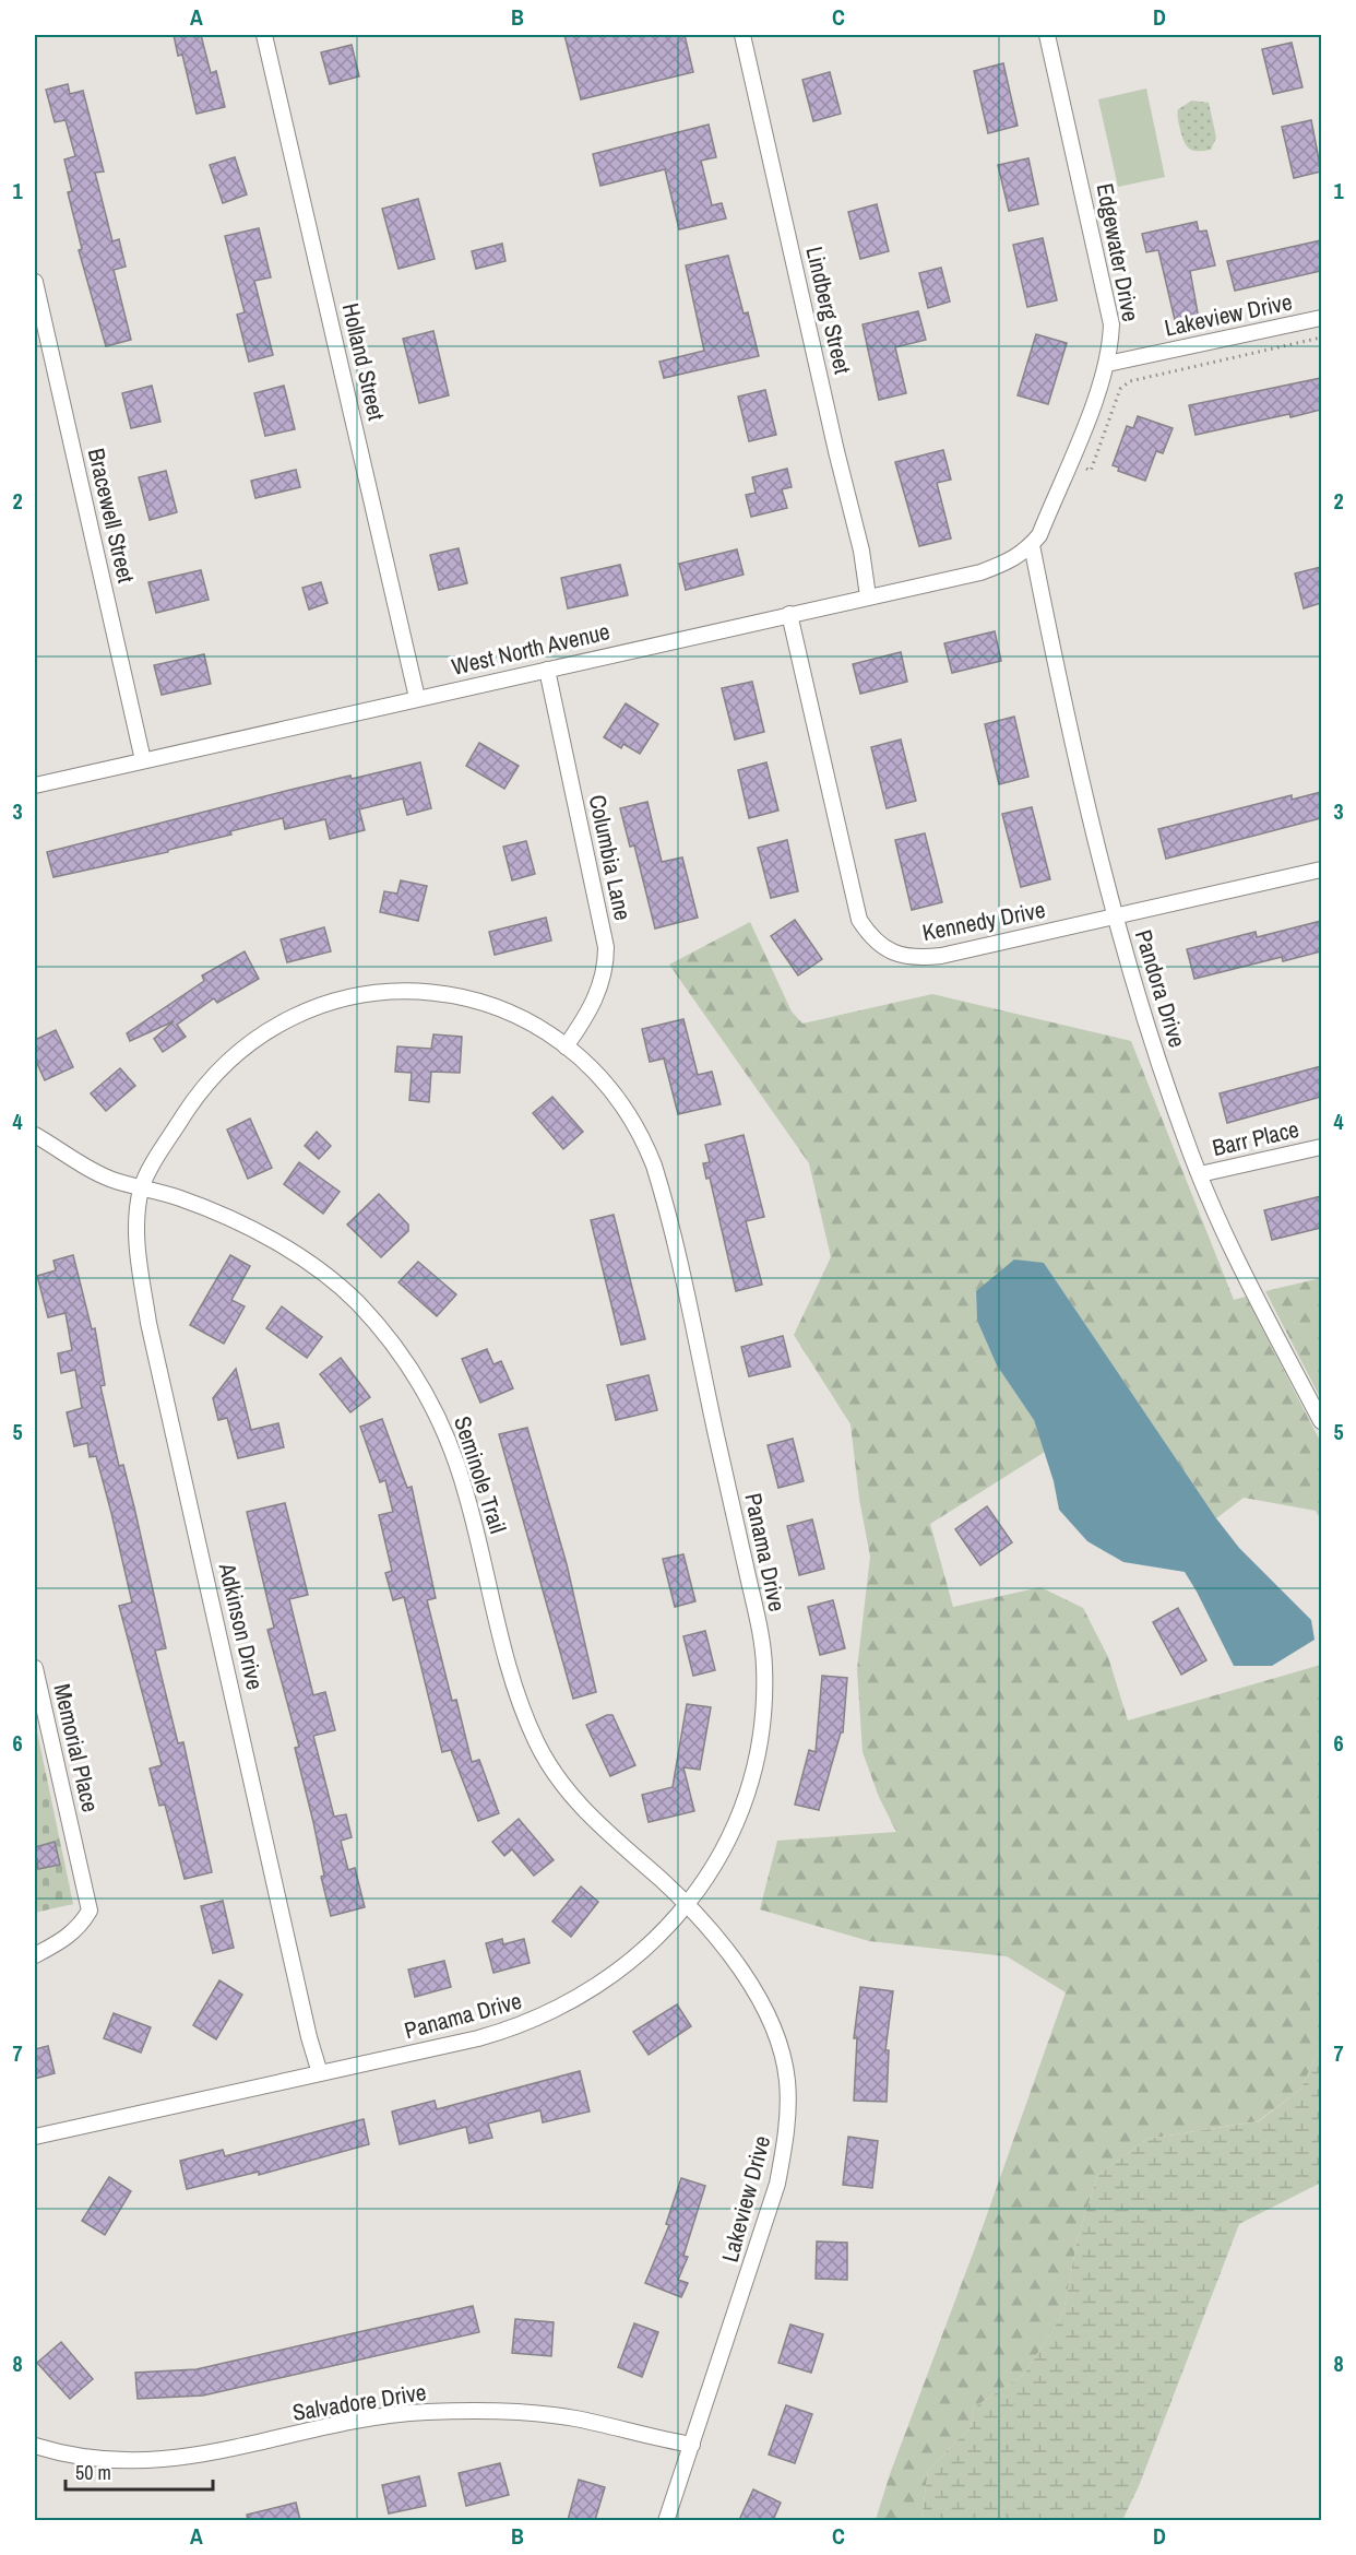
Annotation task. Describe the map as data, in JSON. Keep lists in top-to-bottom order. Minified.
{"streets":{"street":["Edgewater Drive","Lindberg Street","Lakeview Drive","Holland Street","Bracewell Street","West North Avenue","Columbia Lane","Kennedy Drive","Pandora Drive","Barr Place","Seminole Trail","Panama Drive","Adkinson Drive","Memorial Place","Salvadore Drive"]},"crossings":[["Edgewater Drive","Lakeview Drive"],["Edgewater Drive","West North Avenue"],["Edgewater Drive","Pandora Drive"],["Lindberg Street","West North Avenue"],["Lakeview Drive","Seminole Trail"],["Lakeview Drive","Panama Drive"],["Lakeview Drive","Salvadore Drive"],["Holland Street","West North Avenue"],["Bracewell Street","West North Avenue"],["West North Avenue","Columbia Lane"],["West North Avenue","Kennedy Drive"],["West North Avenue","Pandora Drive"],["Columbia Lane","Panama Drive"],["Kennedy Drive","Pandora Drive"],["Pandora Drive","Barr Place"],["Seminole Trail","Panama Drive"],["Seminole Trail","Adkinson Drive"],["Panama Drive","Adkinson Drive"]],"scale_bar":"50 m","grid":{"columns":["A","B","C","D"],"rows":["1","2","3","4","5","6","7","8"]}}
